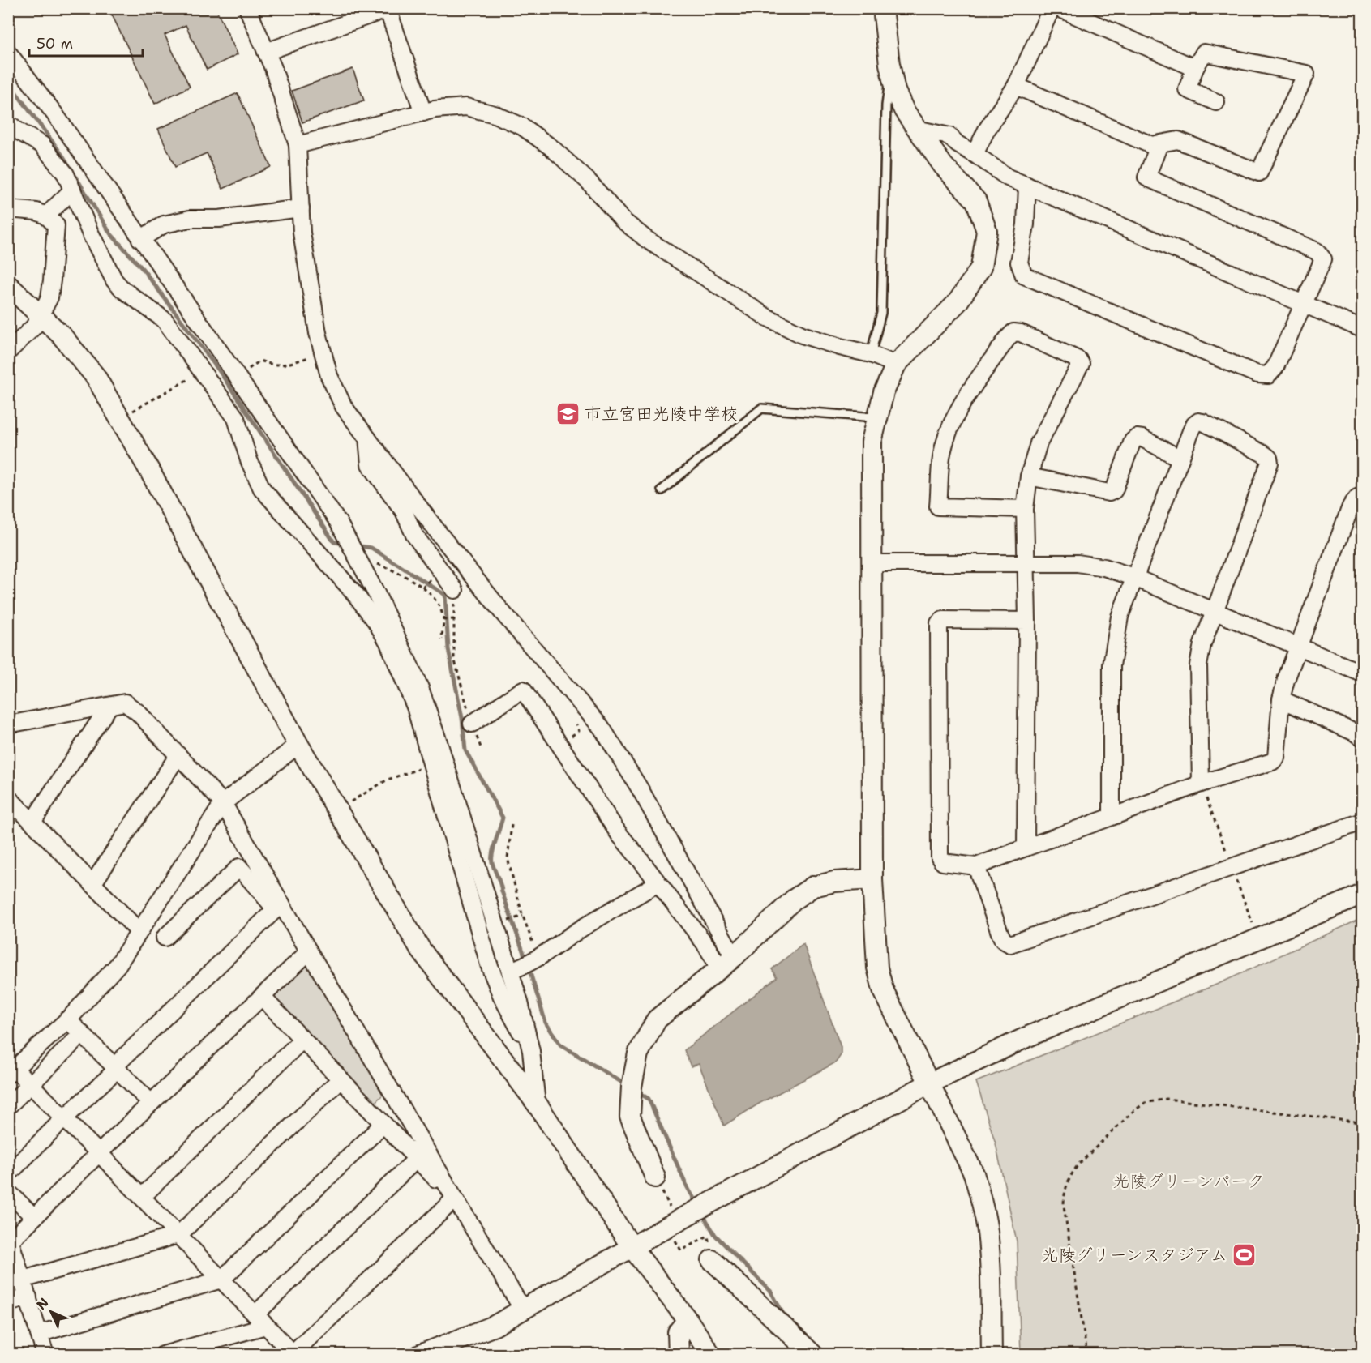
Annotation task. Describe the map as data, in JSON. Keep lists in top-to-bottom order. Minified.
{"parks":["光陵グリーンパーク"],"places":{"school or university":["市立宮田光陵中学校"],"sports":["光陵グリーンスタジアム"]},"scale_bar":"50 m","north":"top left"}
